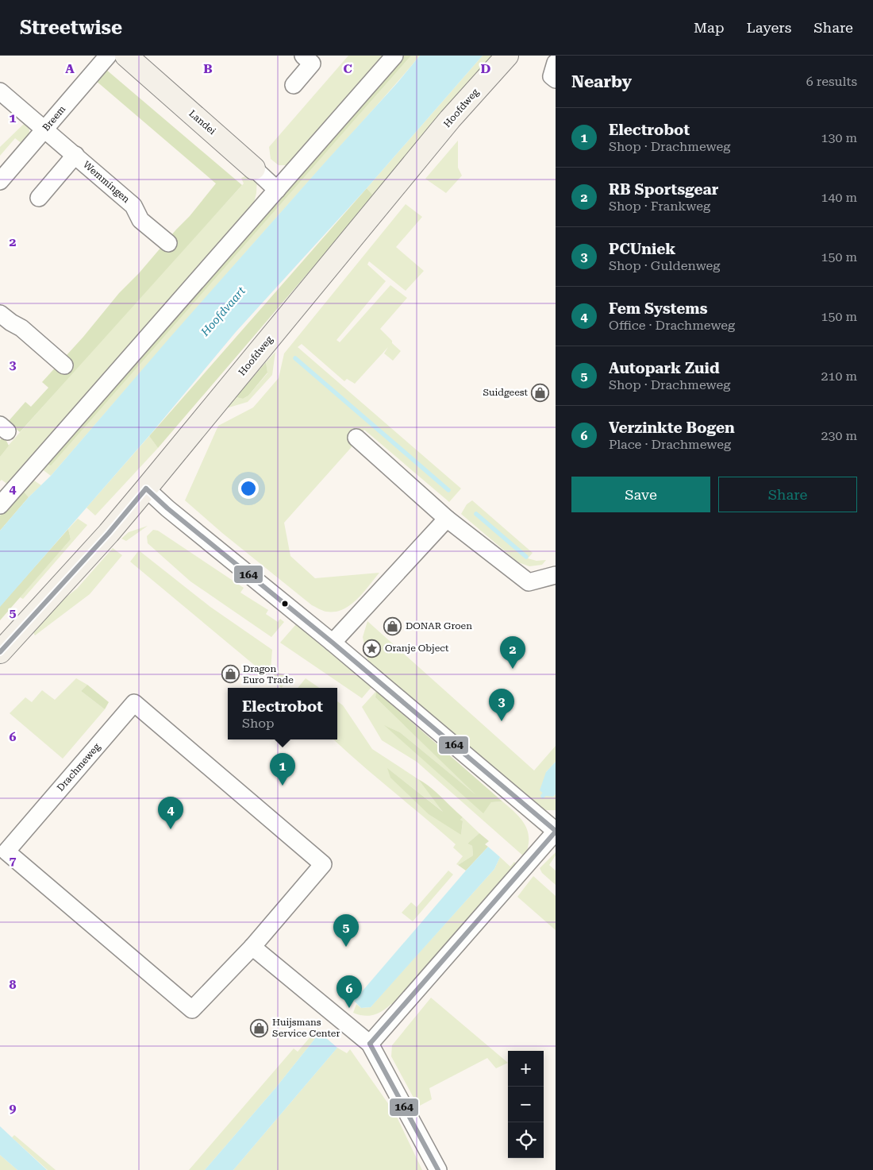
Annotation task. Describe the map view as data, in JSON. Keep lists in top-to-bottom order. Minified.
{"streets":{"street":["Hoofdweg","Breem","Landei","Wemmingen","Drachmeweg"]},"crossings":[["Breem","Wemmingen"]],"water":["Hoofdvaart"],"places":{"shop":["Suidgeest","DONAR Groen","Dragon Euro Trade","Huijsmans Service Center"],"place":["Oranje Object"]},"lines":["transit line 164"],"page":{"header":"Streetwise","nav":["Map","Layers","Share"],"heading":["Nearby","6 results"],"list":[{"mark":"1","name":"Electrobot","note":"Shop · Drachmeweg","value":"130 m"},{"mark":"2","name":"RB Sportsgear","note":"Shop · Frankweg","value":"140 m"},{"mark":"3","name":"PCUniek","note":"Shop · Guldenweg","value":"150 m"},{"mark":"4","name":"Fem Systems","note":"Office · Drachmeweg","value":"150 m"},{"mark":"5","name":"Autopark Zuid","note":"Shop · Drachmeweg","value":"210 m"},{"mark":"6","name":"Verzinkte Bogen","note":"Place · Drachmeweg","value":"230 m"}],"buttons":["Save","Share"],"pins":["2","3","1","4","5","6"],"popup":["Electrobot","Shop"],"map_buttons":["+","−"]},"grid":{"columns":["A","B","C","D"],"rows":["1","2","3","4","5","6","7","8","9"]}}
